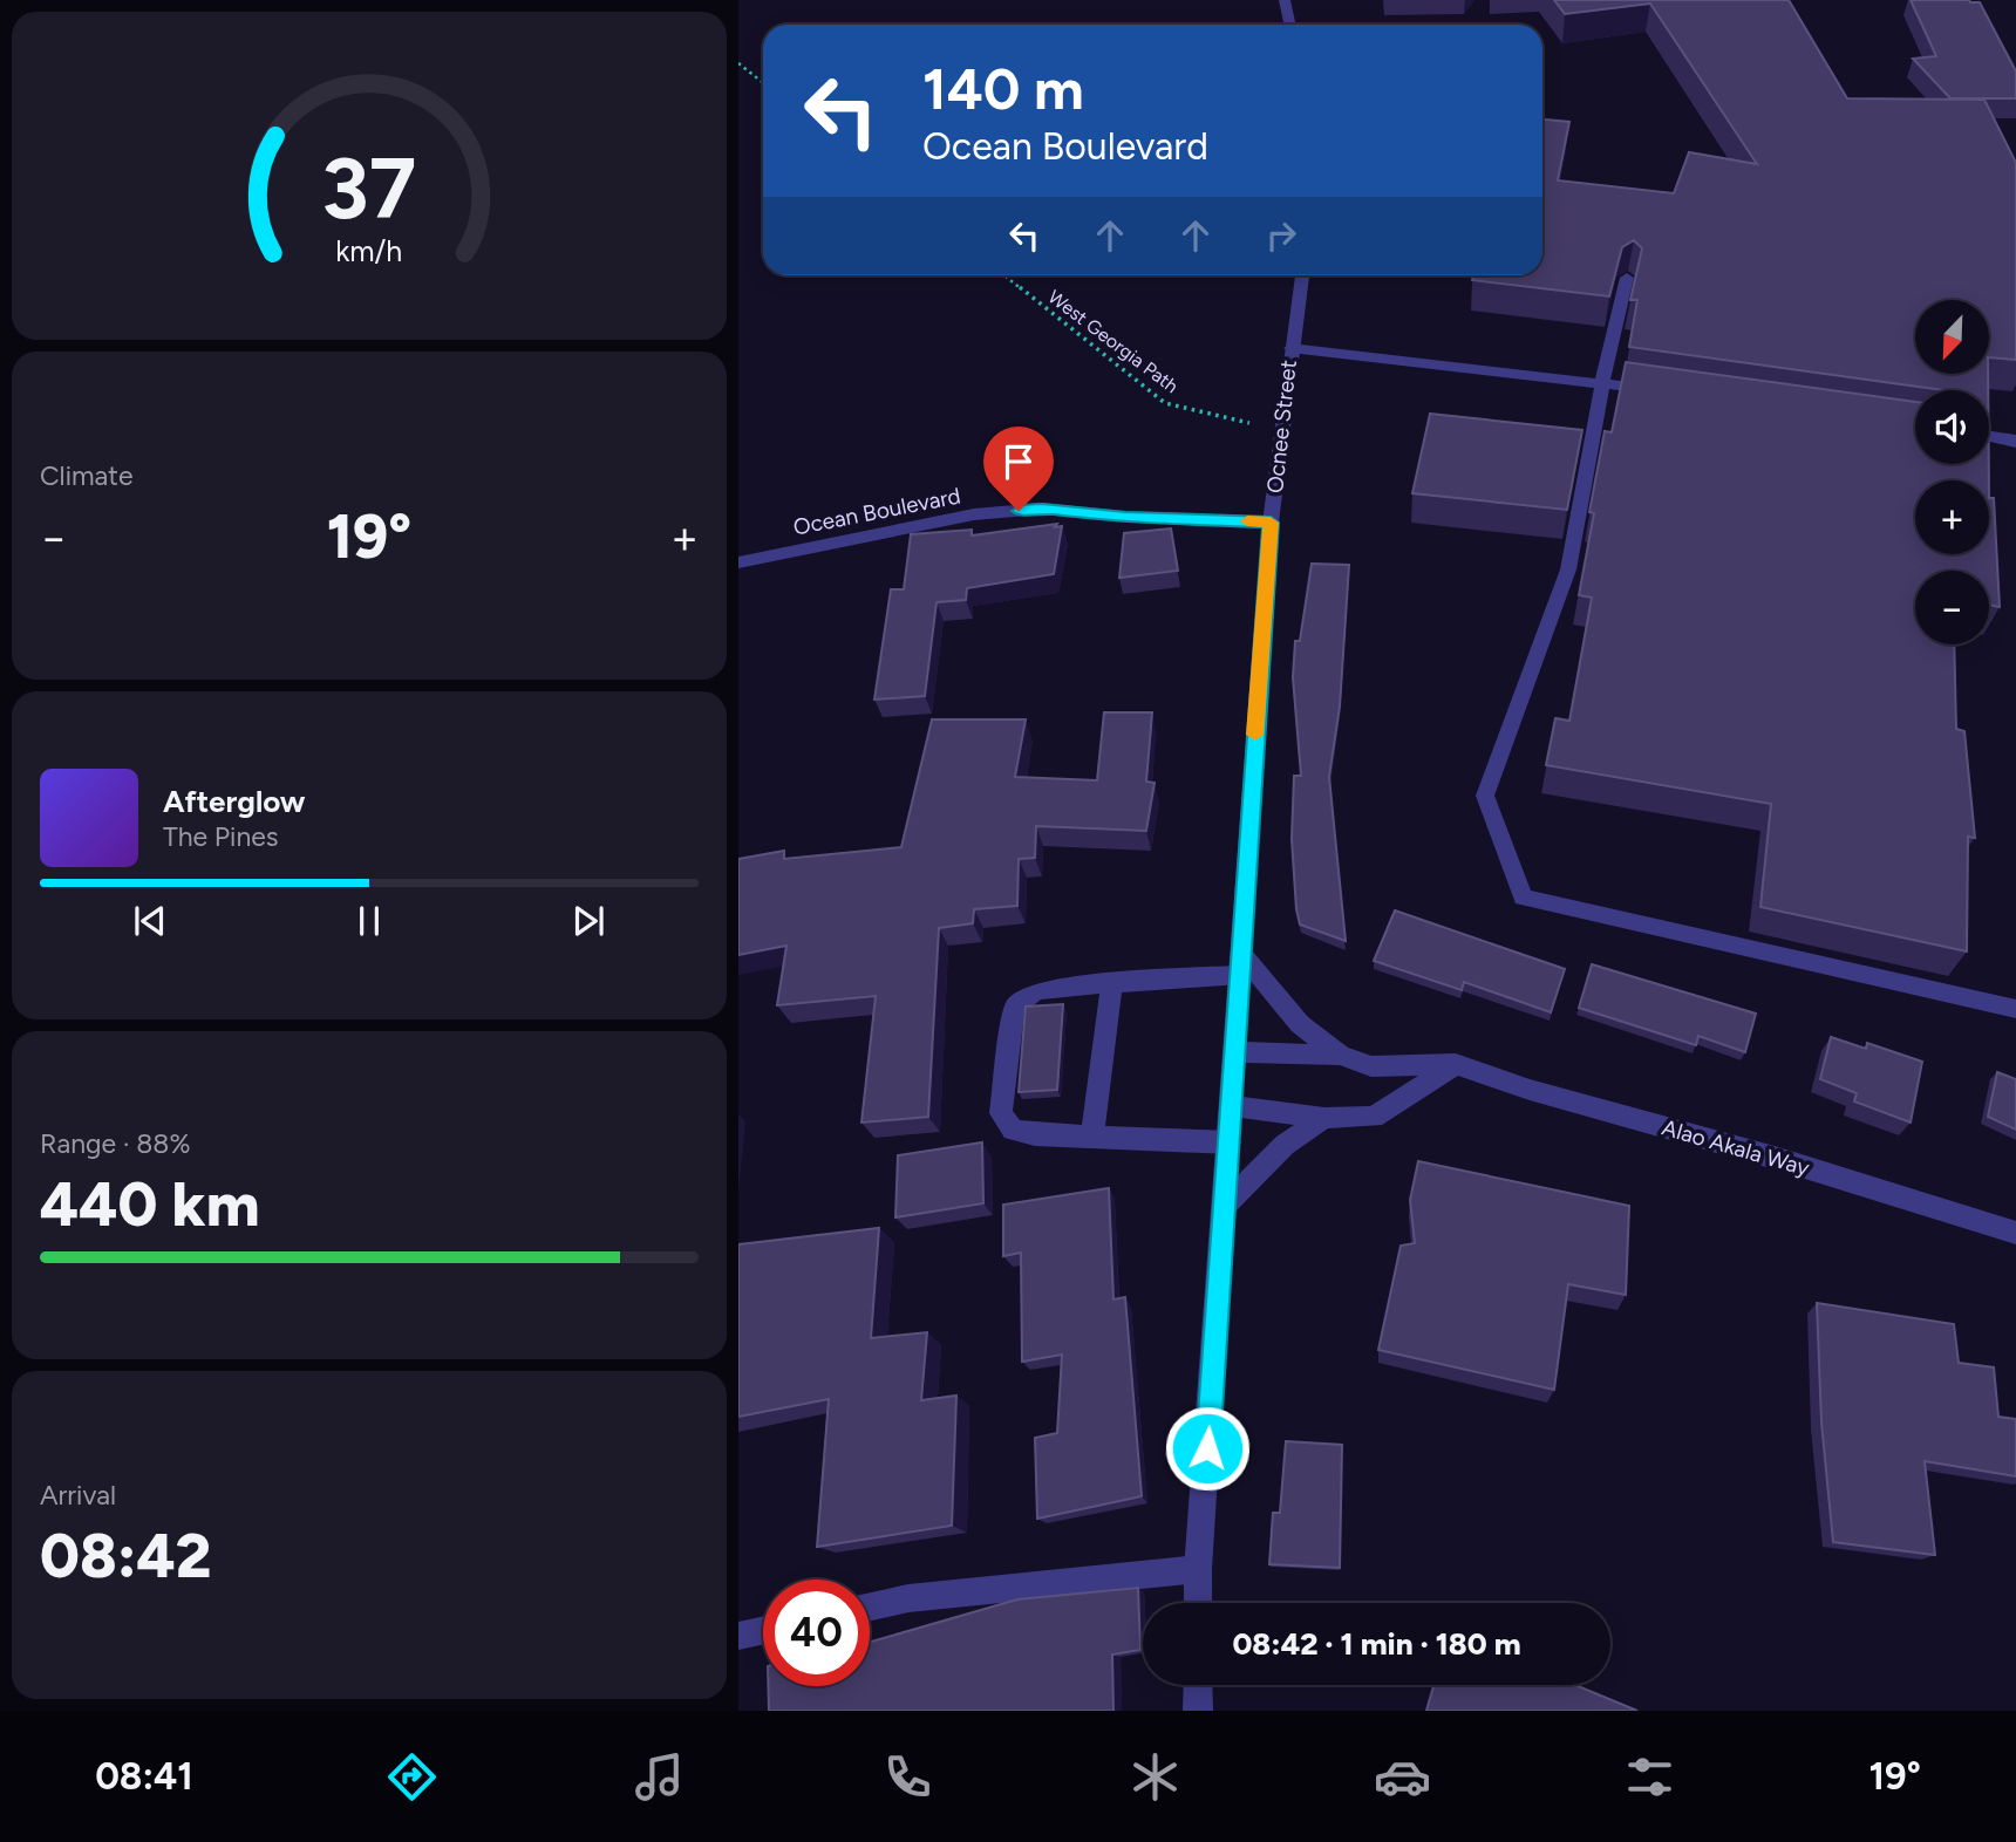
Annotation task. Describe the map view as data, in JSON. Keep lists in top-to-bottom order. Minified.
{"streets":{"street":["Ocnee Street","Ocean Boulevard","Alao Akala Way"],"path":["West Georgia Path"]},"crossings":[["Ocnee Street","Ocean Boulevard"],["Ocnee Street","Alao Akala Way"]],"north":"bottom left","page":{"turn":["140 m","Ocean Boulevard"],"map_buttons":["+","−"],"tile":["Climate",["Range · 88%","440 km"],["Arrival","08:42"]],"heat":["−","19°","+"],"song":["Afterglow","The Pines"],"limit":"40","trip":"08:42 · 1 min · 180 m","tabs":["08:41","19°"],"gauge":["37","km/h"]}}
